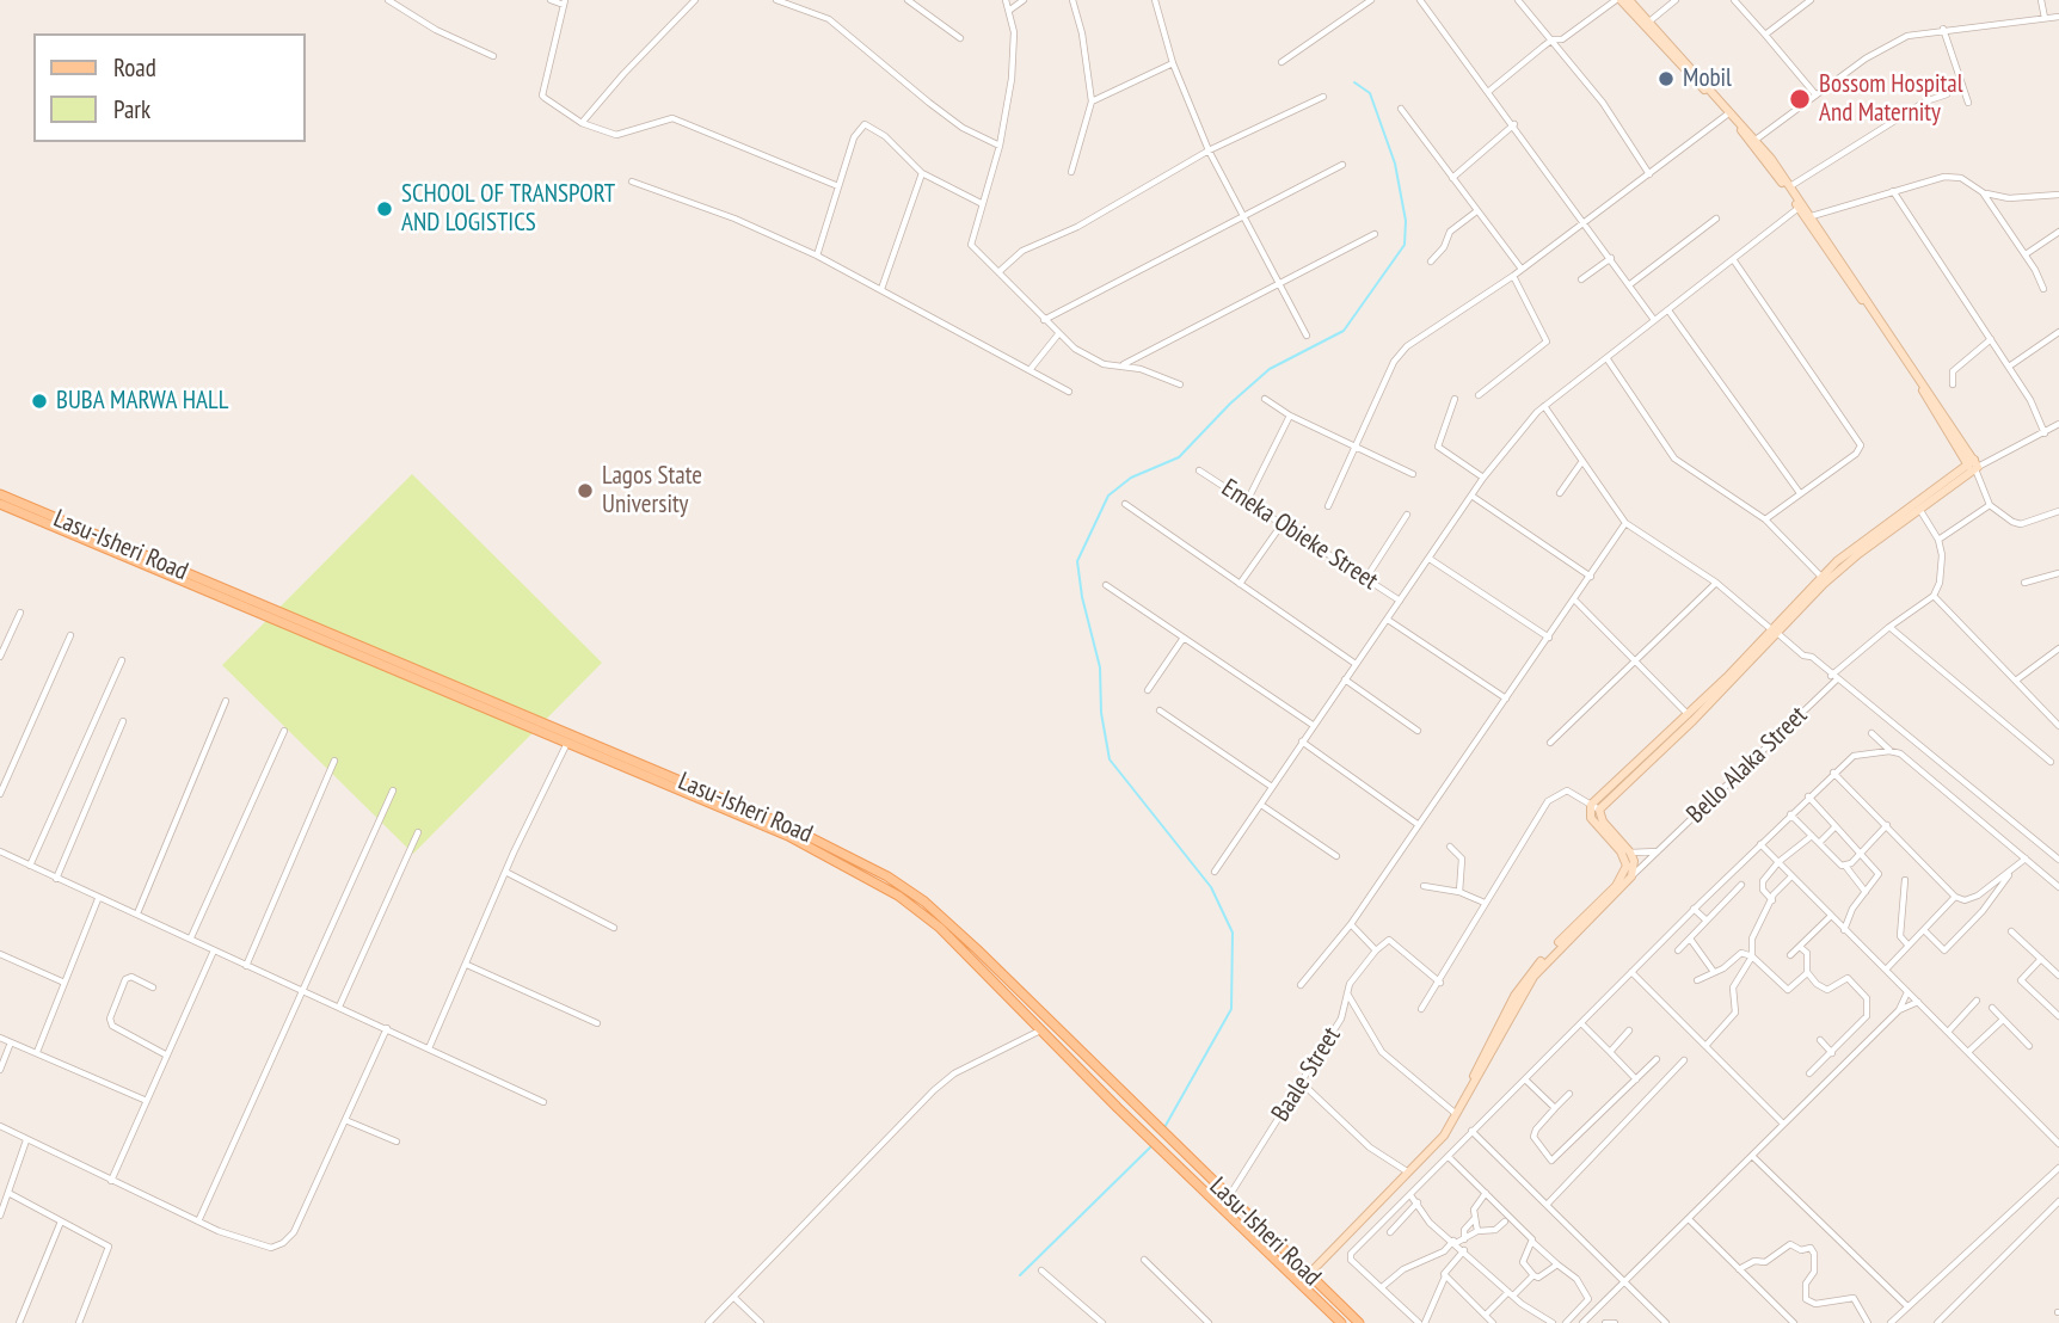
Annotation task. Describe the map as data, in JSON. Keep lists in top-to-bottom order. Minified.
{"streets":{"main road":["Lasu-Isheri Road"],"street":["Emeka Obieke Street","Bello Alaka Street","Baale Street"]},"crossings":[["Lasu-Isheri Road","Baale Street"]],"places":["Mobil","Bossom Hospital And Maternity","SCHOOL OF TRANSPORT AND LOGISTICS","BUBA MARWA HALL","Lagos State University"],"legend":["Road","Park"]}
